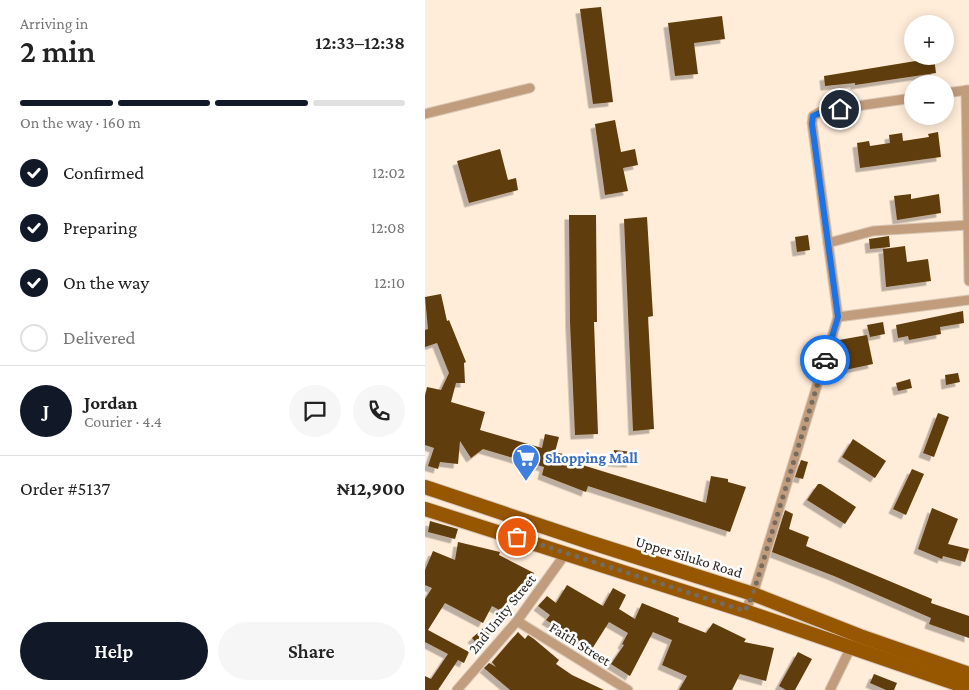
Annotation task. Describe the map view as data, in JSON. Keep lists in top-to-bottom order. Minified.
{"streets":{"main road":["Upper Siluko Road"],"street":["2nd Unity Street","Faith Street"]},"crossings":[["2nd Unity Street","Faith Street"]],"places":{"supermarket":["Shopping Mall"]},"page":{"heading":["2 min","Arriving in","12:33–12:38"],"panel":["Jordan","Courier · 4.4","Order #5137","₦12,900"],"map_buttons":["+","−"],"bar":"On the way · 160 m","list":[["Confirmed","12:02"],["Preparing","12:08"],["On the way","12:10"],"Delivered"],"round":"J","buttons":["Help","Share"]}}
